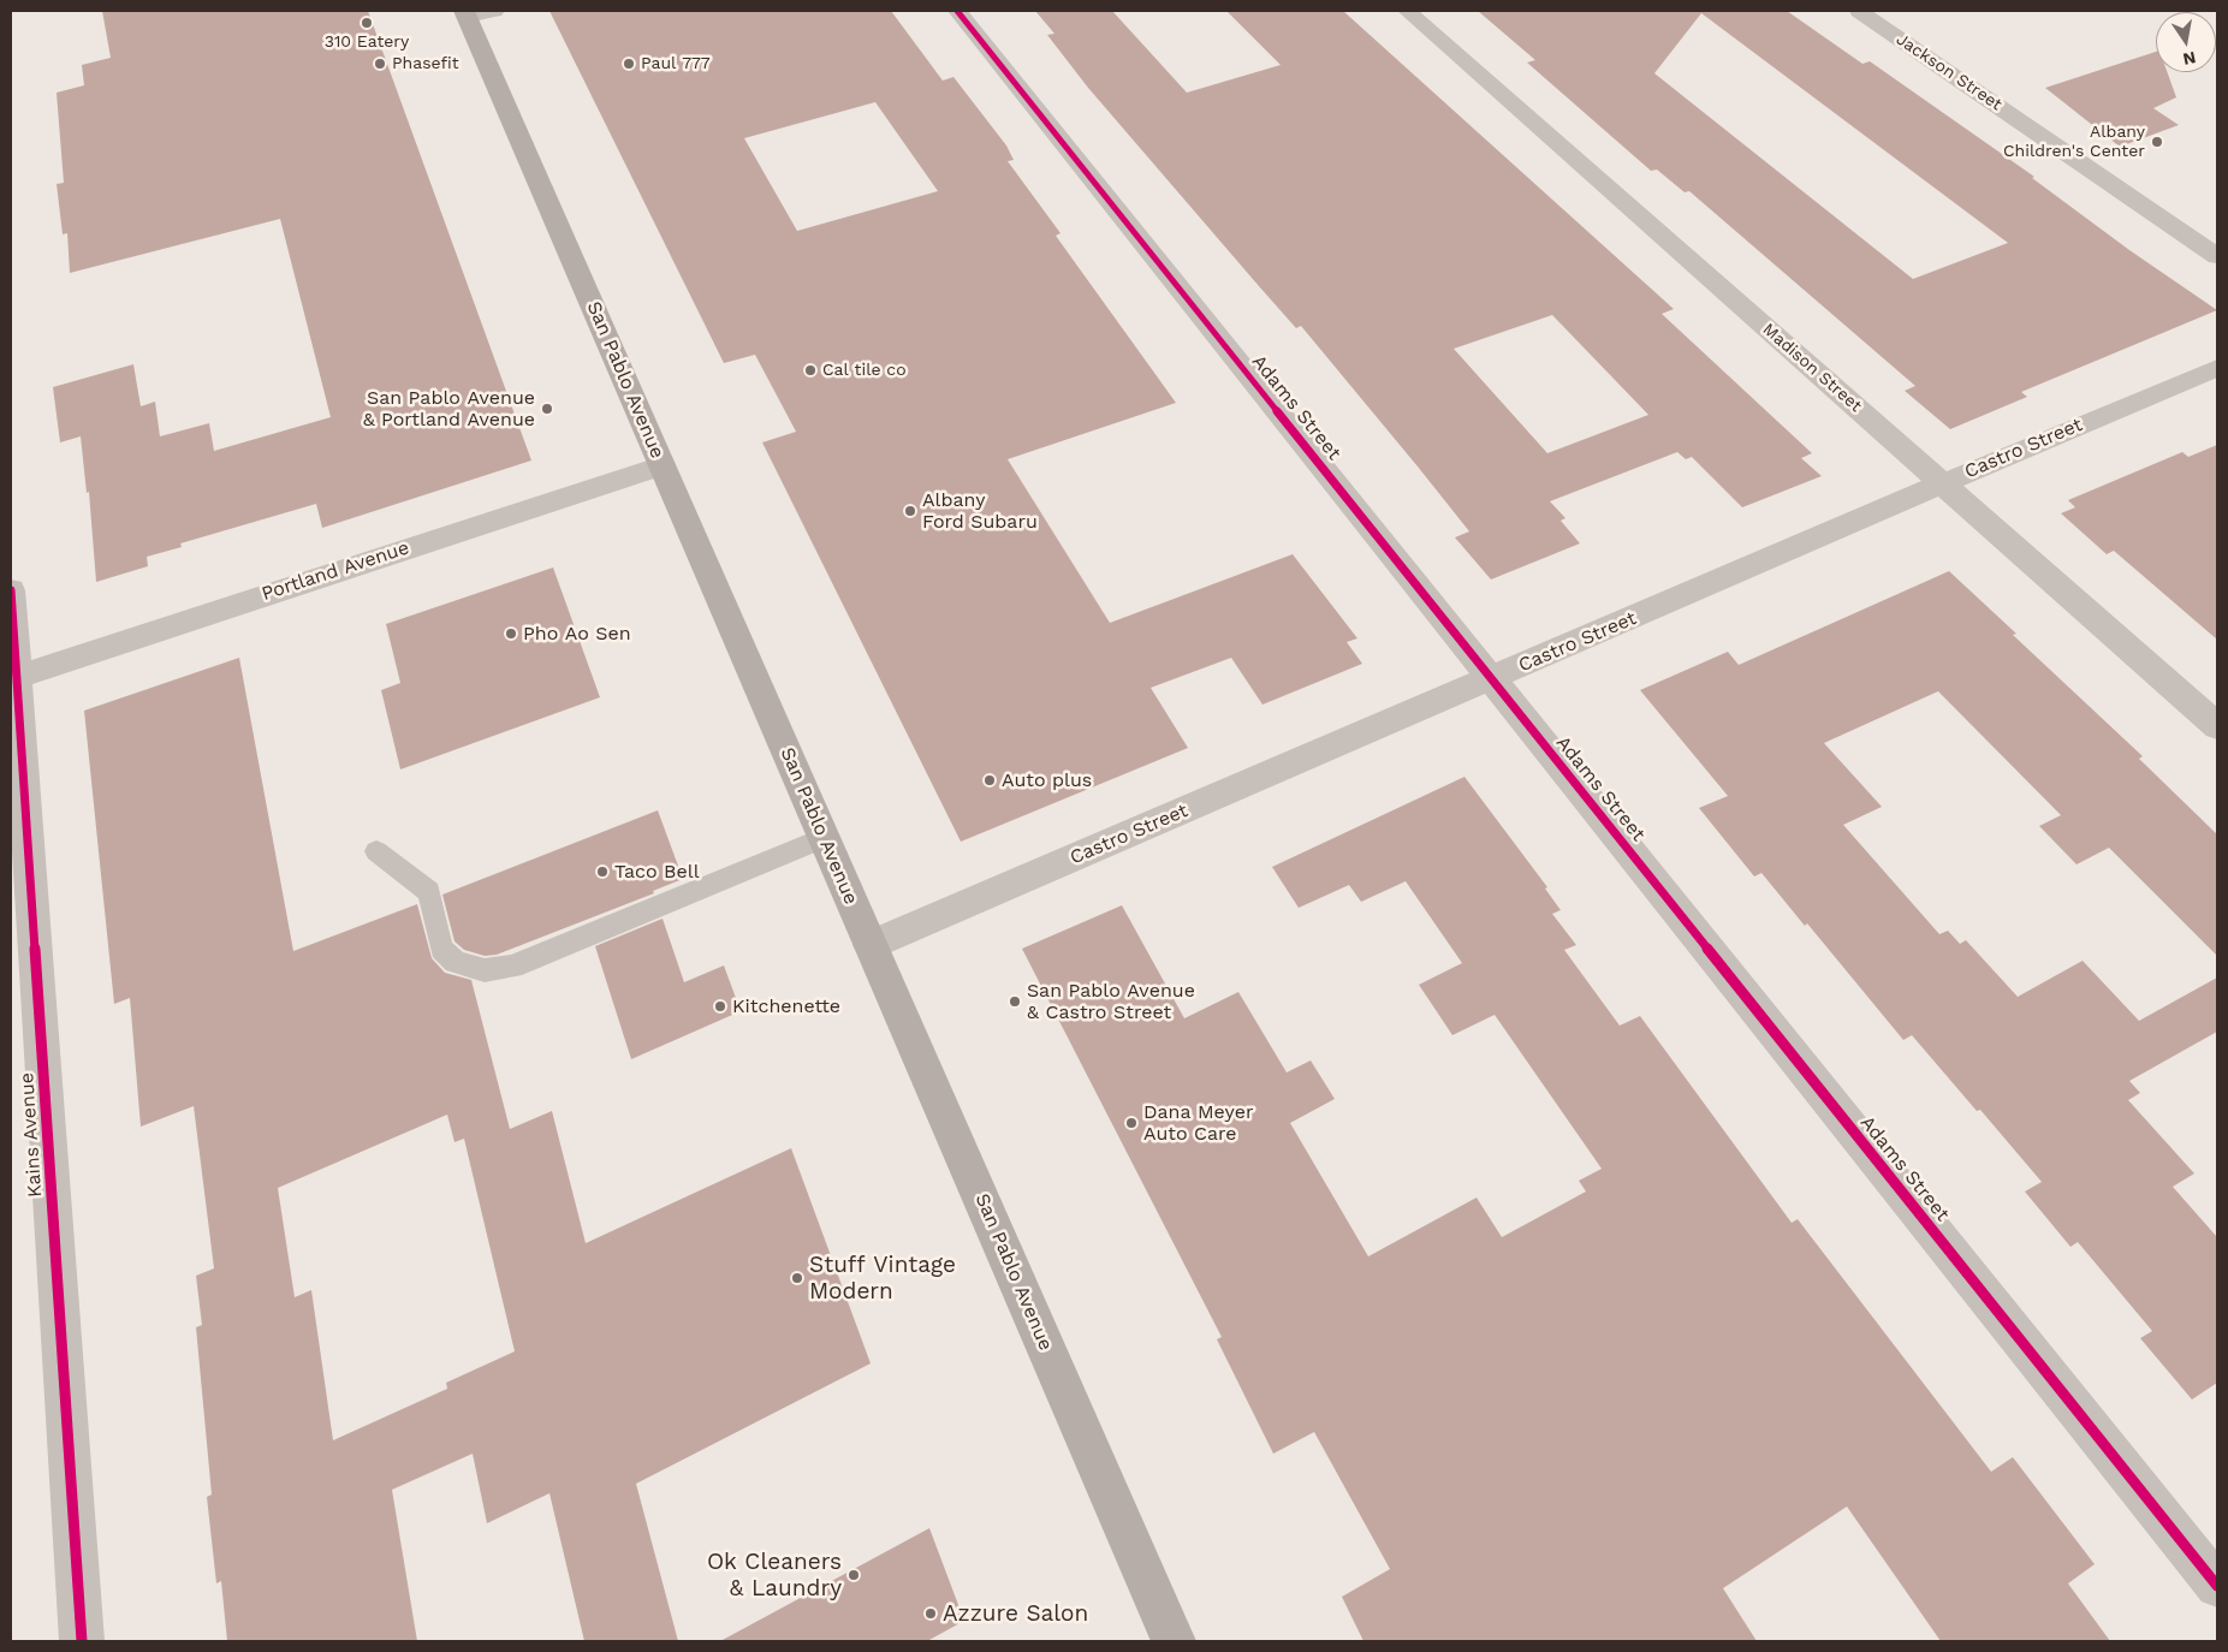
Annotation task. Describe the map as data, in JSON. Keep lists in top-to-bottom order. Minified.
{"streets":{"main road":["San Pablo Avenue"],"street":["Jackson Street","Madison Street","Adams Street","Castro Street","Portland Avenue","Kains Avenue"]},"crossings":[["Madison Street","Castro Street"],["San Pablo Avenue","Castro Street"],["San Pablo Avenue","Portland Avenue"],["Adams Street","Castro Street"],["Portland Avenue","Kains Avenue"]],"places":["310 Eatery","Phasefit","Paul 777","Albany Children's Center","Cal tile co","San Pablo Avenue & Portland Avenue","Albany Ford Subaru","Pho Ao Sen","Auto plus","Taco Bell","San Pablo Avenue & Castro Street","Kitchenette","Dana Meyer Auto Care","Stuff Vintage Modern","Ok Cleaners & Laundry","Azzure Salon"],"north":"bottom"}
